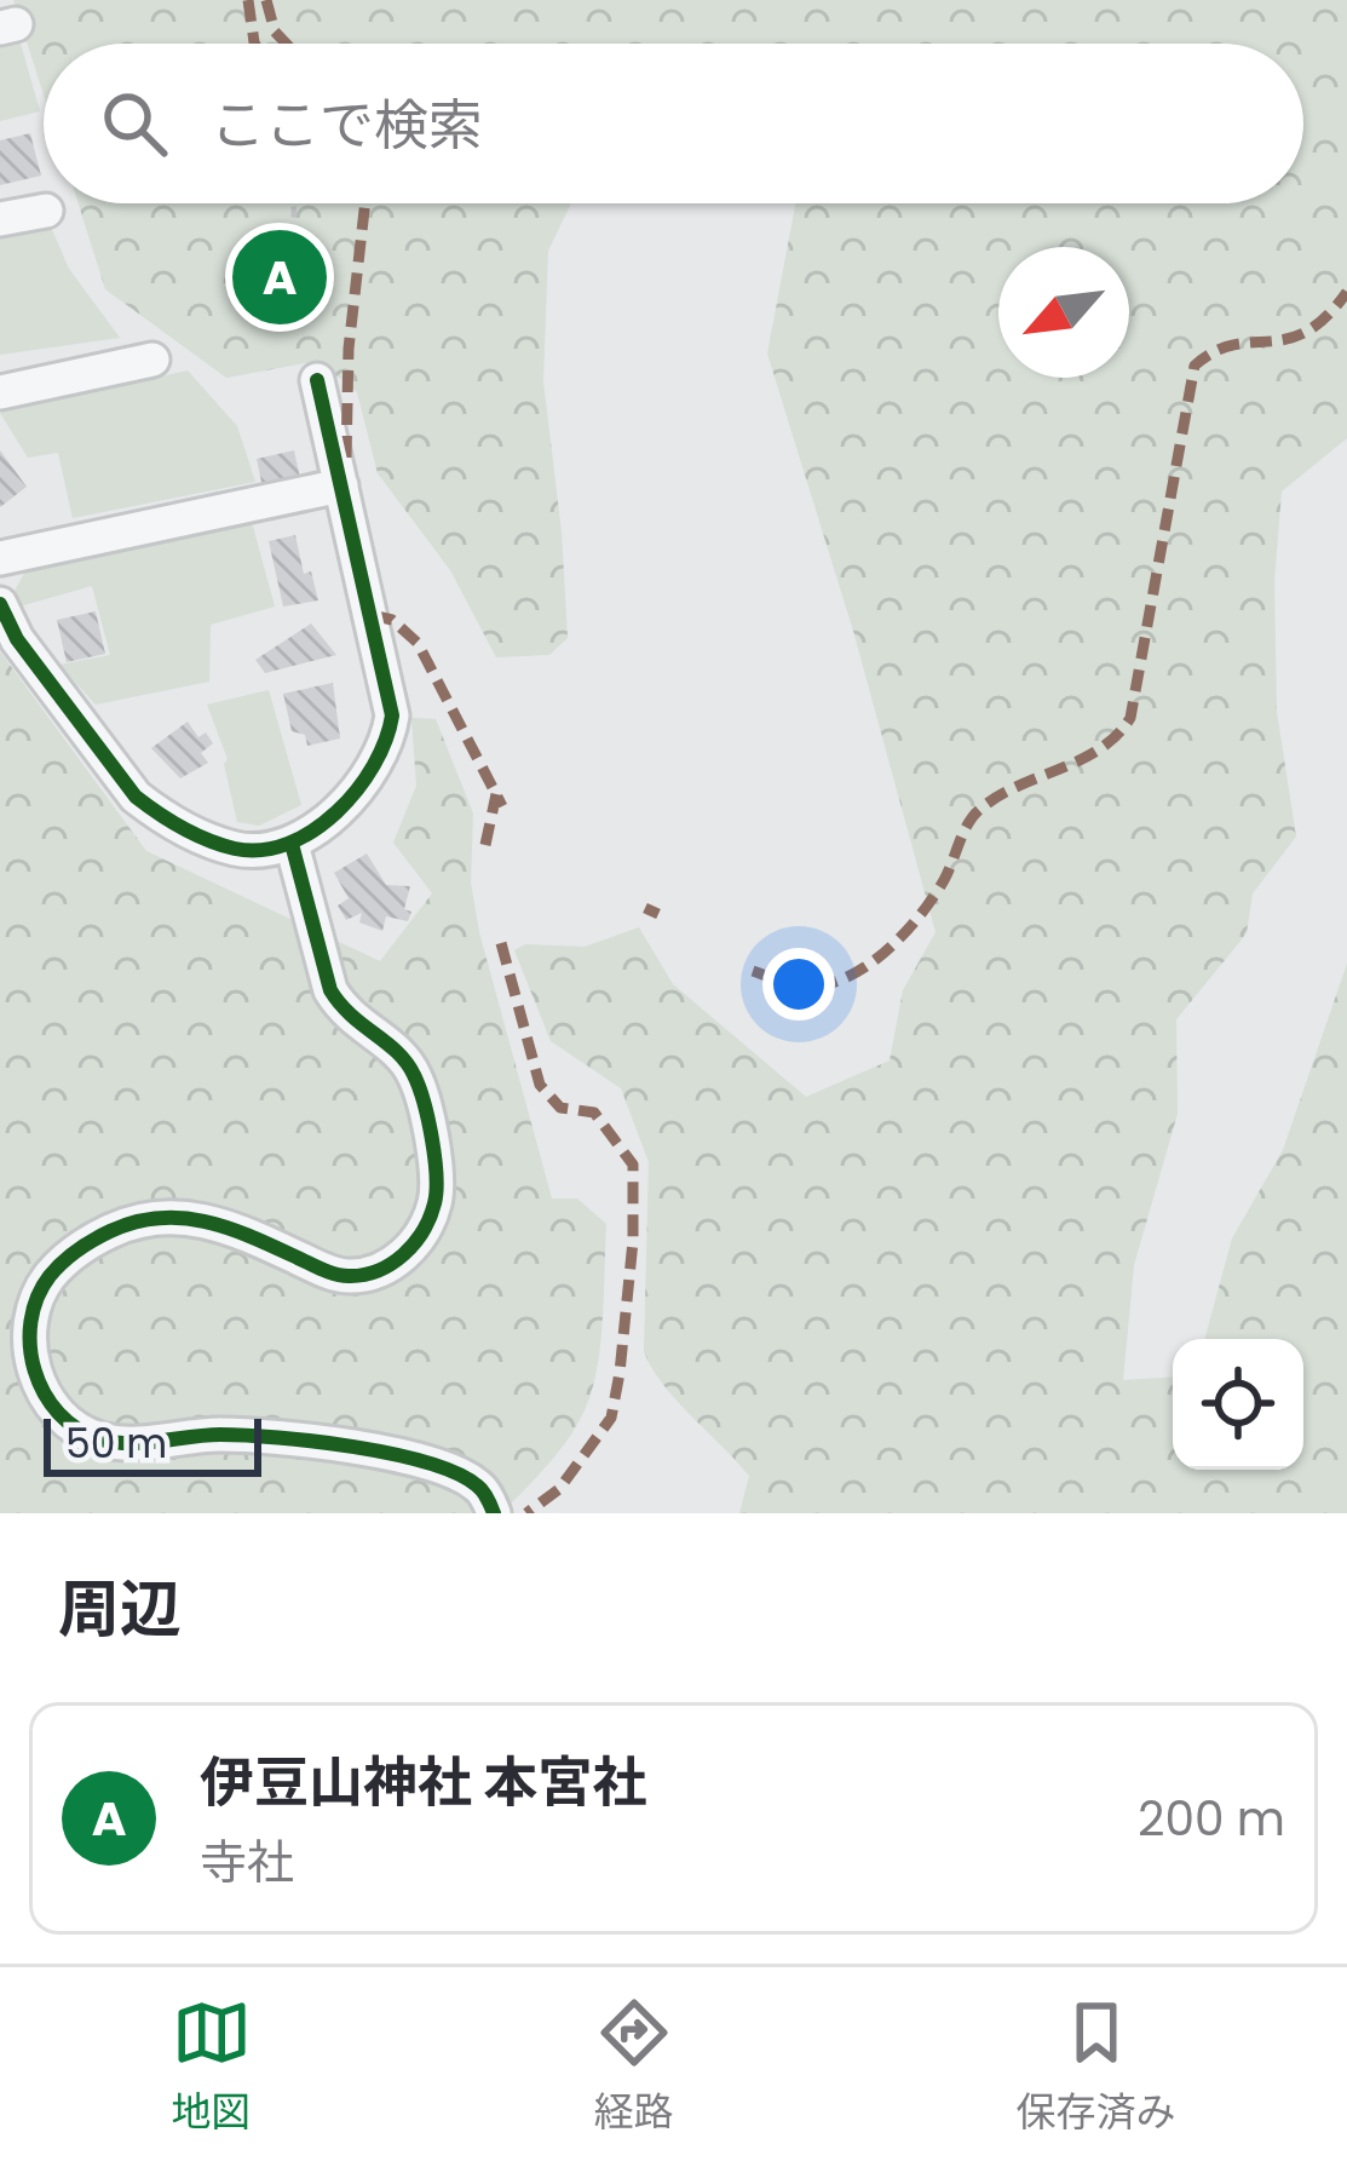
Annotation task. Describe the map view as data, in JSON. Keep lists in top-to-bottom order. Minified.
{"scale_bar":"50 m","north":"bottom left","page":{"search":"ここで検索","pins":"A","scale":"50 m","heading":"周辺","list":[{"mark":"A","name":"伊豆山神社 本宮社","note":"寺社","value":"200 m"}],"nav":["地図","経路","保存済み"]}}
